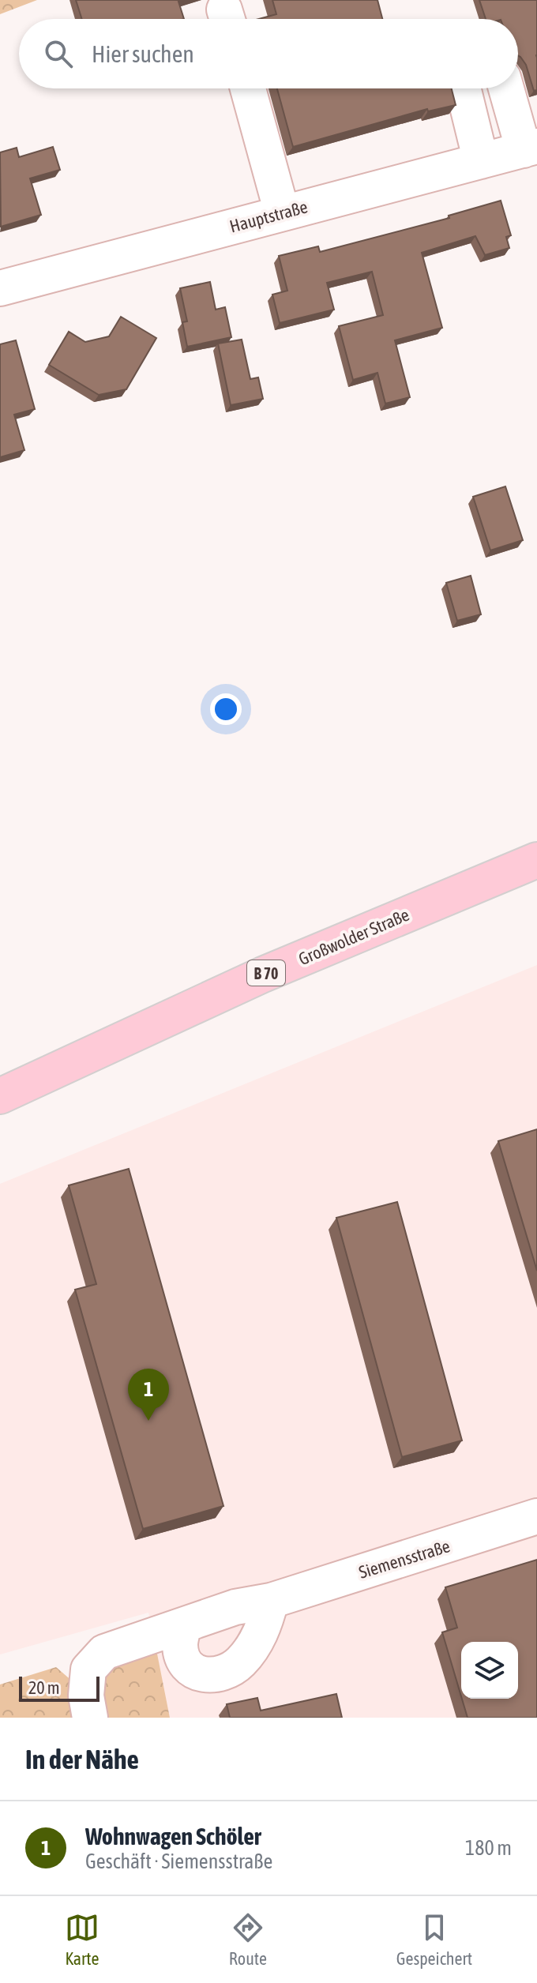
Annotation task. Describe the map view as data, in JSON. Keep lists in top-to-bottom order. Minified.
{"streets":{"main road":["Großwolder Straße","B 70"],"street":["Hauptstraße","Siemensstraße"]},"scale_bar":"20 m","page":{"search":"Hier suchen","pins":"1","scale":"20 m","heading":"In der Nähe","list":[{"mark":"1","name":"Wohnwagen Schöler","note":"Geschäft · Siemensstraße","value":"180 m"}],"nav":["Karte","Route","Gespeichert"]}}
